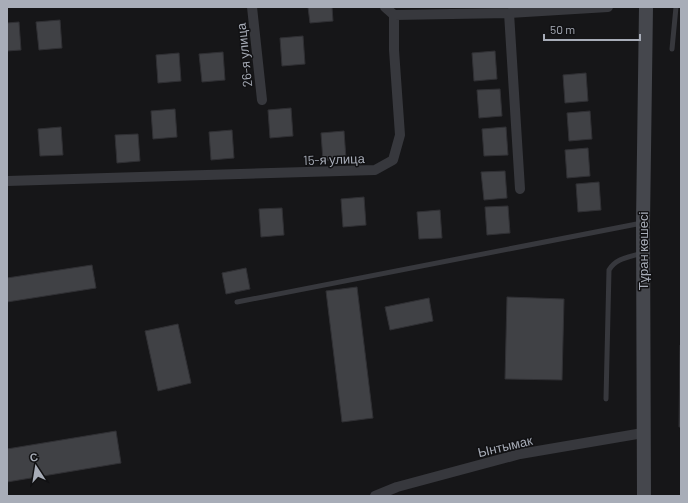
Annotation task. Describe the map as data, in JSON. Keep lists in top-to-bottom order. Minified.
{"streets":{"street":["26-я улица","15-я улица","Тұран көшесі","Ынтымак"]},"crossings":[["Тұран көшесі","Ынтымак"]],"scale_bar":"50 m","north":"top"}
